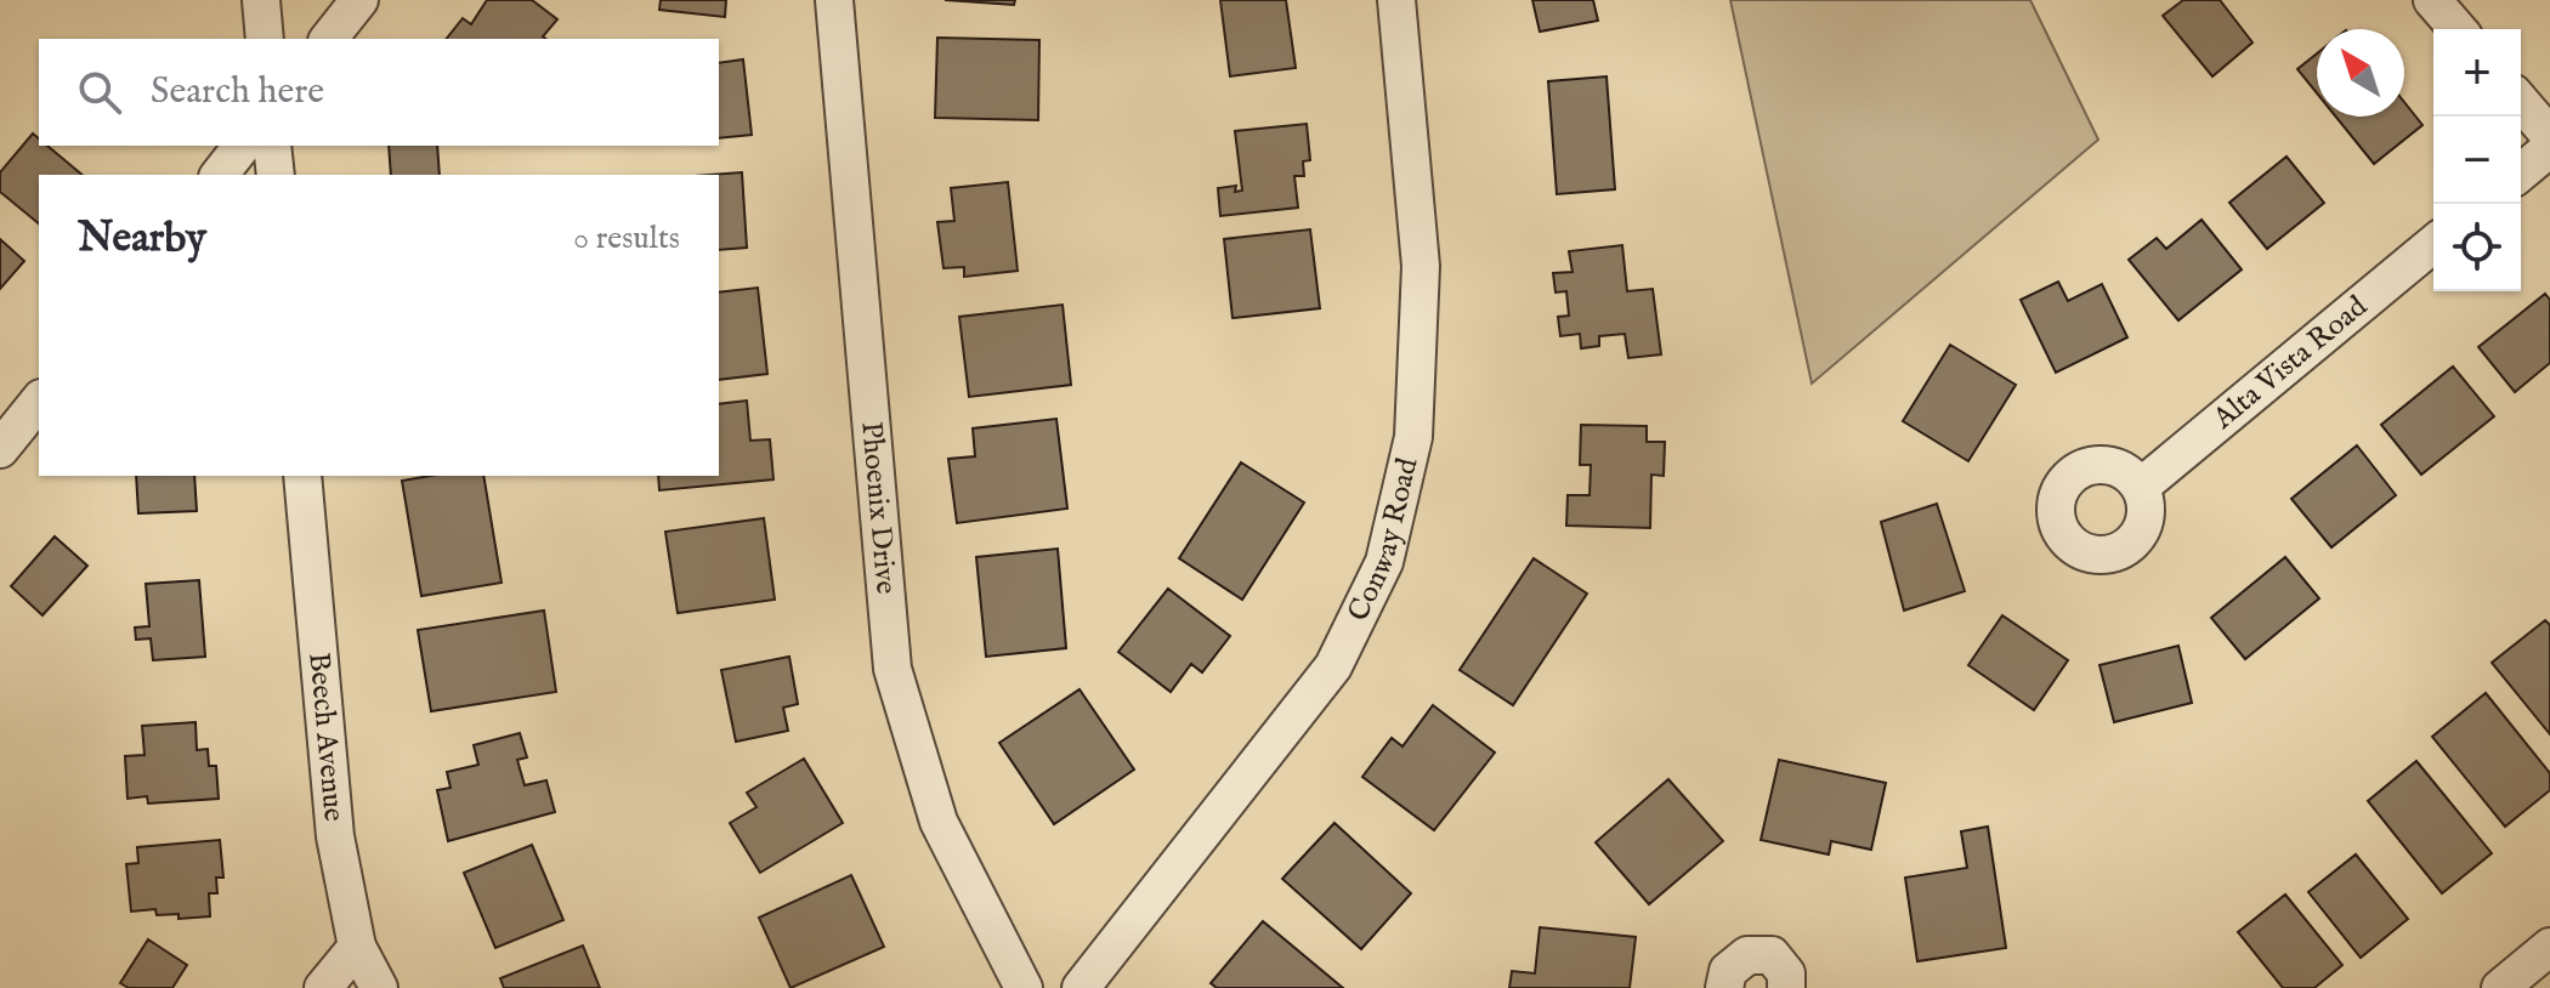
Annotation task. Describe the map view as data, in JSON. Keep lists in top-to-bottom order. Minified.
{"streets":{"street":["Alta Vista Road","Phoenix Drive","Conway Road","Beech Avenue"]},"north":"top left","page":{"map_buttons":["+","−"],"search":"Search here","heading":["Nearby","0 results"]}}
